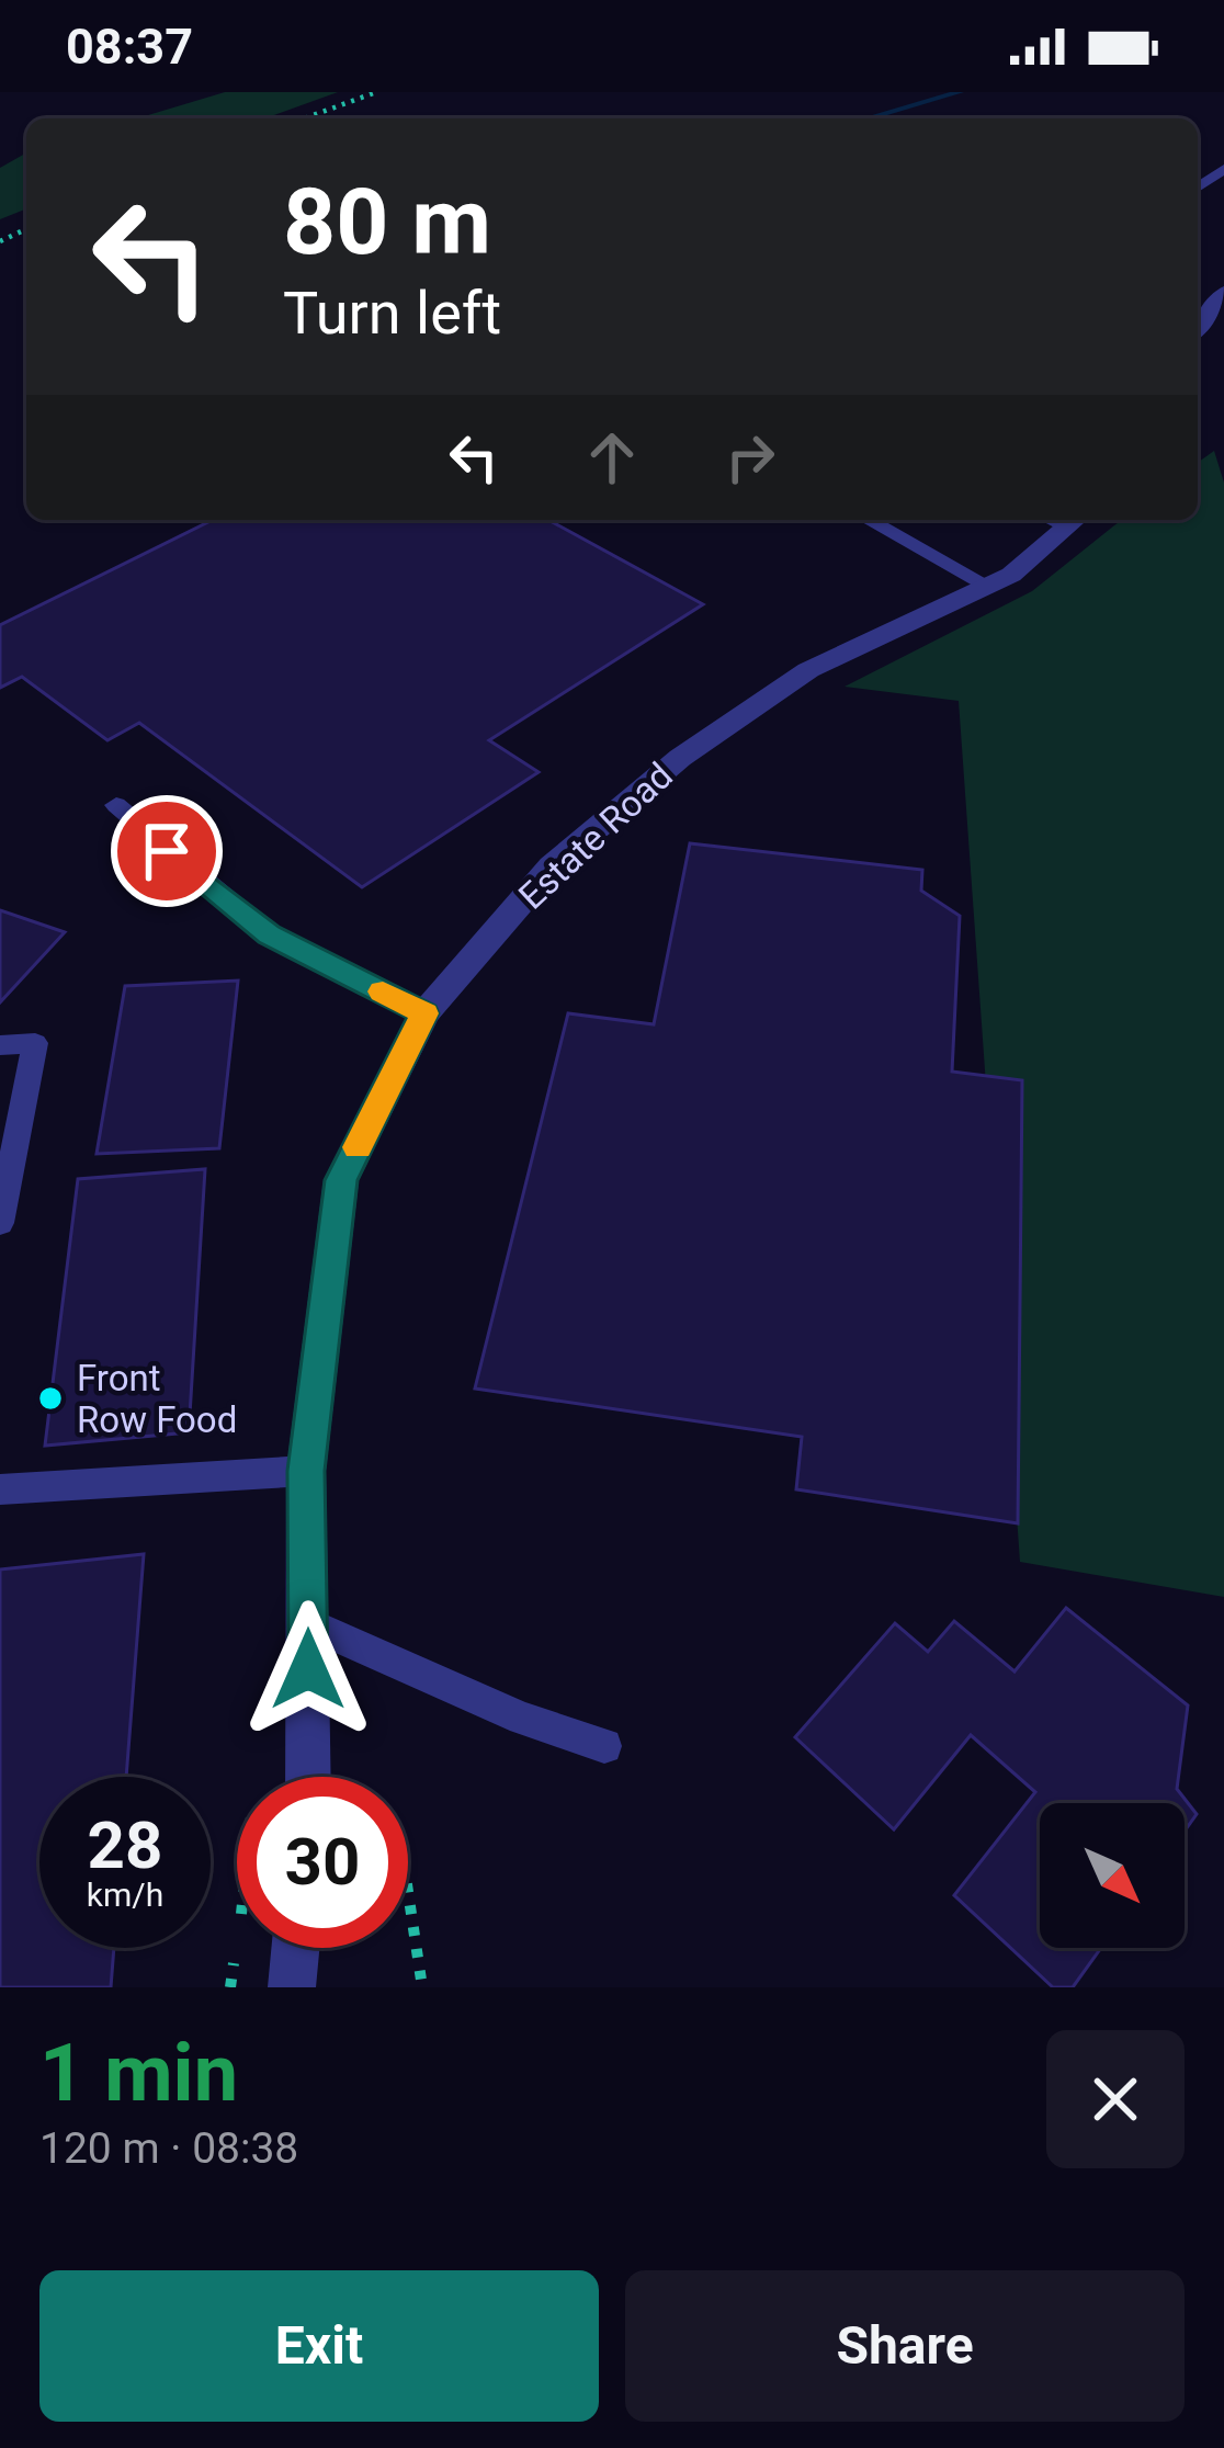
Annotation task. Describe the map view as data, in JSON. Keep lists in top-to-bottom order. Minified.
{"streets":{"street":["Estate Road"]},"places":["Front Row Food"],"north":"bottom right","page":{"status":"08:37","turn":["80 m","Turn left"],"speed":"28 km/h","limit":"30","heading":["1 min","120 m · 08:38"],"buttons":["Exit","Share"]}}
